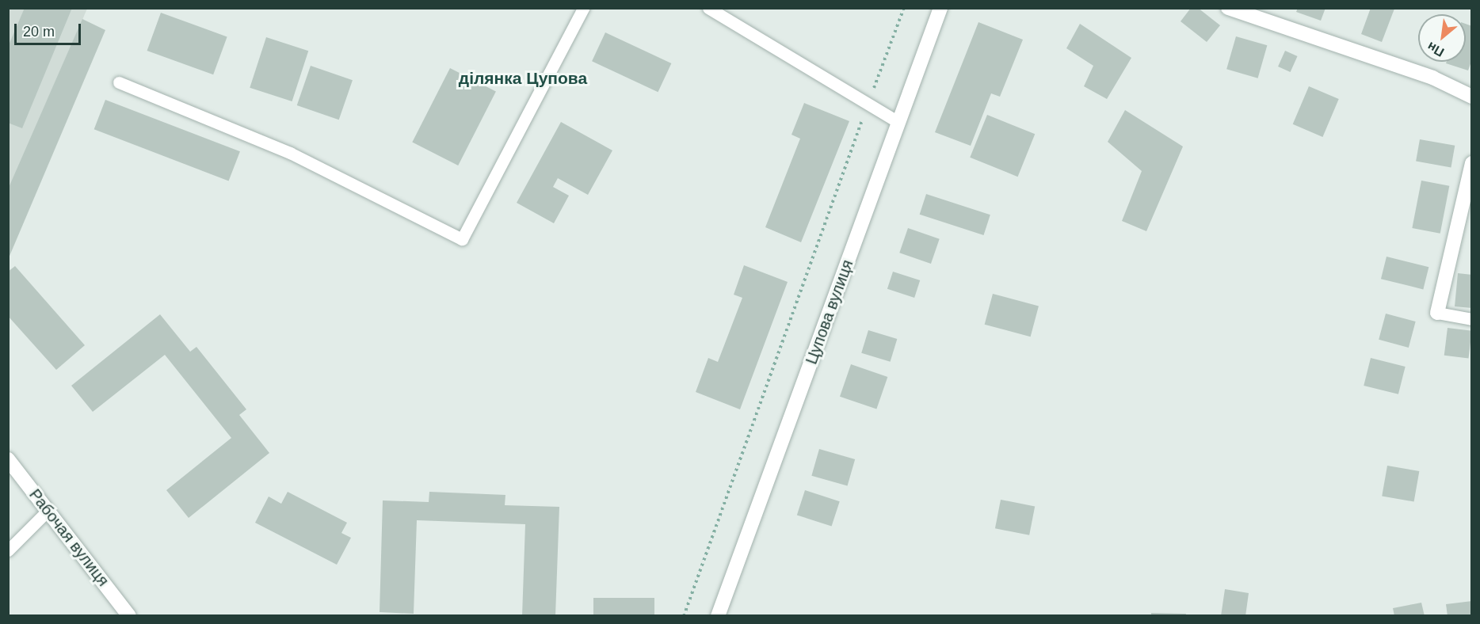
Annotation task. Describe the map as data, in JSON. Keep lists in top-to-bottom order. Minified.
{"streets":{"street":["Цупова вулиця","Рабочая вулиця"]},"districts":["ділянка Цупова"],"scale_bar":"20 m","north":"bottom left"}
